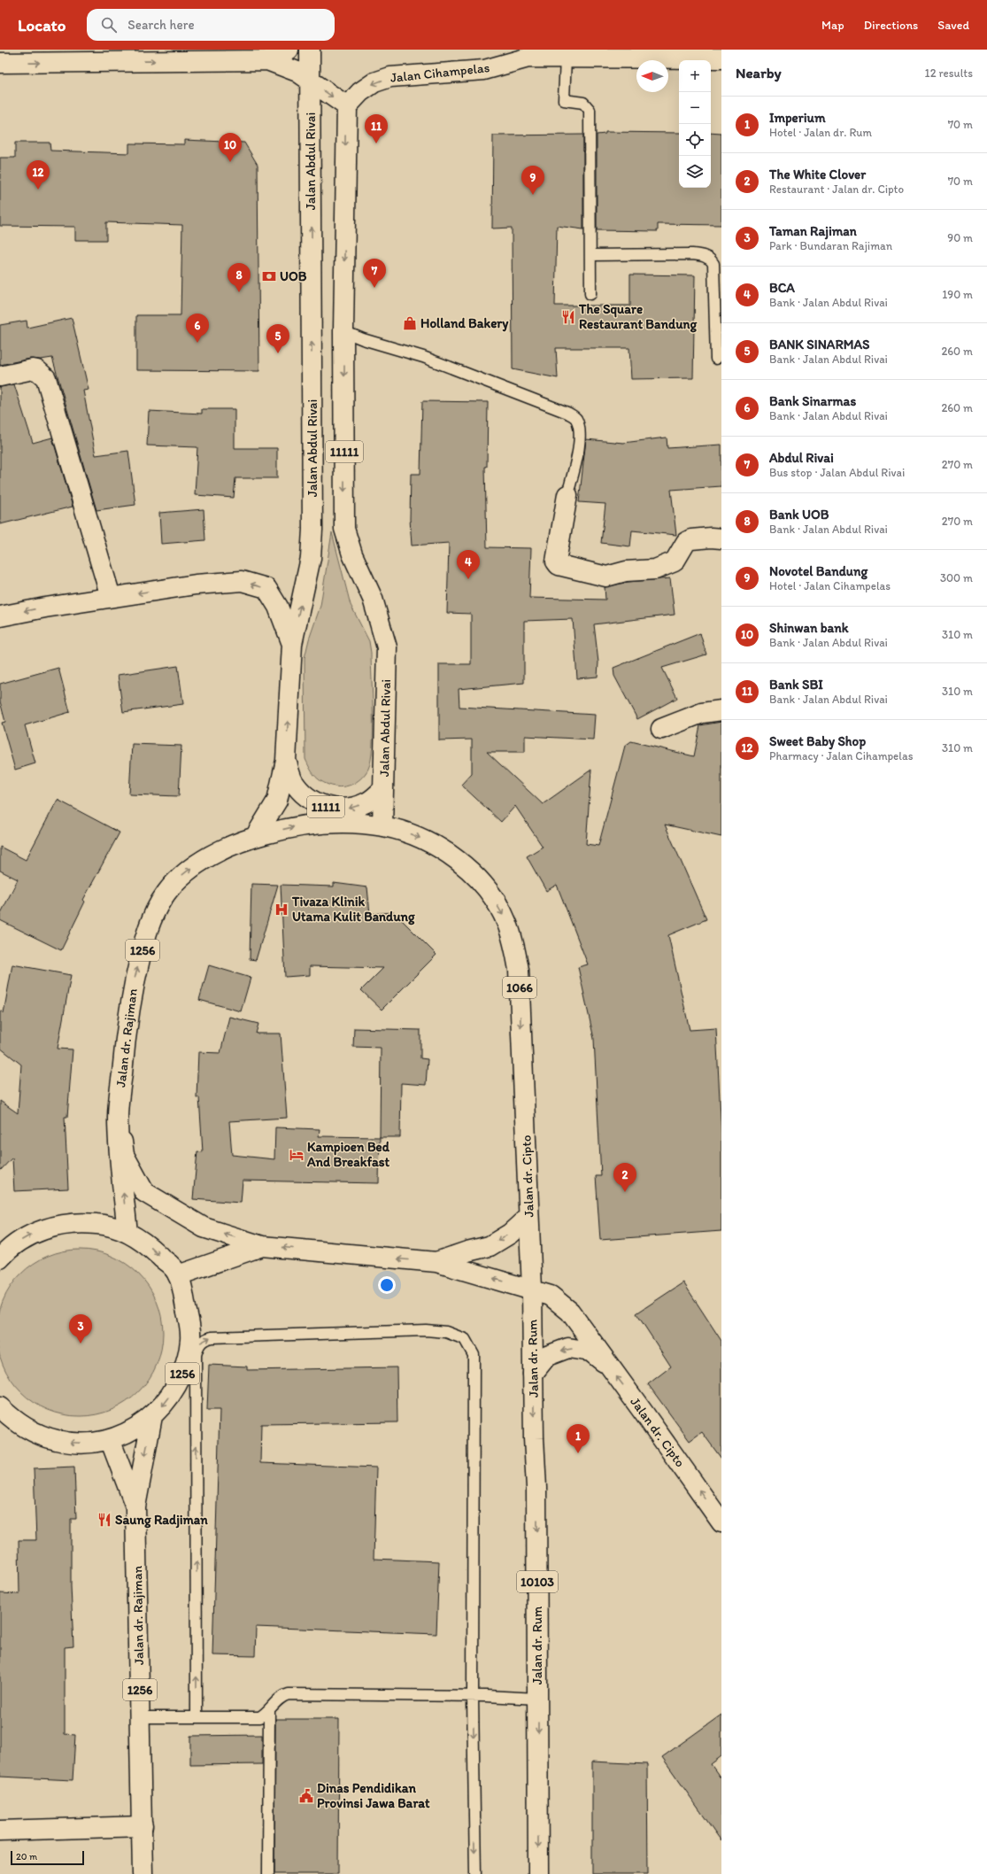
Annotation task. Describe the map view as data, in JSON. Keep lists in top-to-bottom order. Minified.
{"streets":{"main road":["Jalan Cihampelas","Jalan Abdul Rivai","11111","1256","1066","Jalan dr. Rajiman","Jalan dr. Cipto","Jalan dr. Rum","10103"]},"crossings":[["Jalan Cihampelas","Jalan Abdul Rivai"],["Jalan Abdul Rivai","11111"],["Jalan Abdul Rivai","Jalan dr. Rajiman"],["Jalan Abdul Rivai","Jalan dr. Cipto"],["1256","Jalan dr. Rajiman"],["Jalan dr. Rajiman","Jalan dr. Cipto"],["Jalan dr. Cipto","Jalan dr. Rum"]],"one_way":["Jalan Cihampelas","Jalan dr. Rum"],"places":{"bank":["UOB"],"restaurant":["The Square Restaurant Bandung","Saung Radjiman"],"shop":["Holland Bakery"],"hospital":["Tivaza Klinik Utama Kulit Bandung"],"hotel":["Kampioen Bed And Breakfast"],"public building":["Dinas Pendidikan Provinsi Jawa Barat"]},"scale_bar":"20 m","north":"left","page":{"header":"Locato","search":"Search here","nav":["Map","Directions","Saved"],"heading":["Nearby","12 results"],"map_buttons":["+","−"],"list":[{"mark":"1","name":"Imperium","note":"Hotel · Jalan dr. Rum","value":"70 m"},{"mark":"2","name":"The White Clover","note":"Restaurant · Jalan dr. Cipto","value":"70 m"},{"mark":"3","name":"Taman Rajiman","note":"Park · Bundaran Rajiman","value":"90 m"},{"mark":"4","name":"BCA","note":"Bank · Jalan Abdul Rivai","value":"190 m"},{"mark":"5","name":"BANK SINARMAS","note":"Bank · Jalan Abdul Rivai","value":"260 m"},{"mark":"6","name":"Bank Sinarmas","note":"Bank · Jalan Abdul Rivai","value":"260 m"},{"mark":"7","name":"Abdul Rivai","note":"Bus stop · Jalan Abdul Rivai","value":"270 m"},{"mark":"8","name":"Bank UOB","note":"Bank · Jalan Abdul Rivai","value":"270 m"},{"mark":"9","name":"Novotel Bandung","note":"Hotel · Jalan Cihampelas","value":"300 m"},{"mark":"10","name":"Shinwan bank","note":"Bank · Jalan Abdul Rivai","value":"310 m"},{"mark":"11","name":"Bank SBI","note":"Bank · Jalan Abdul Rivai","value":"310 m"},{"mark":"12","name":"Sweet Baby Shop","note":"Pharmacy · Jalan Cihampelas","value":"310 m"}],"pins":["11","10","12","9","7","8","6","5","4","2","3","1"],"scale":"20 m"}}
